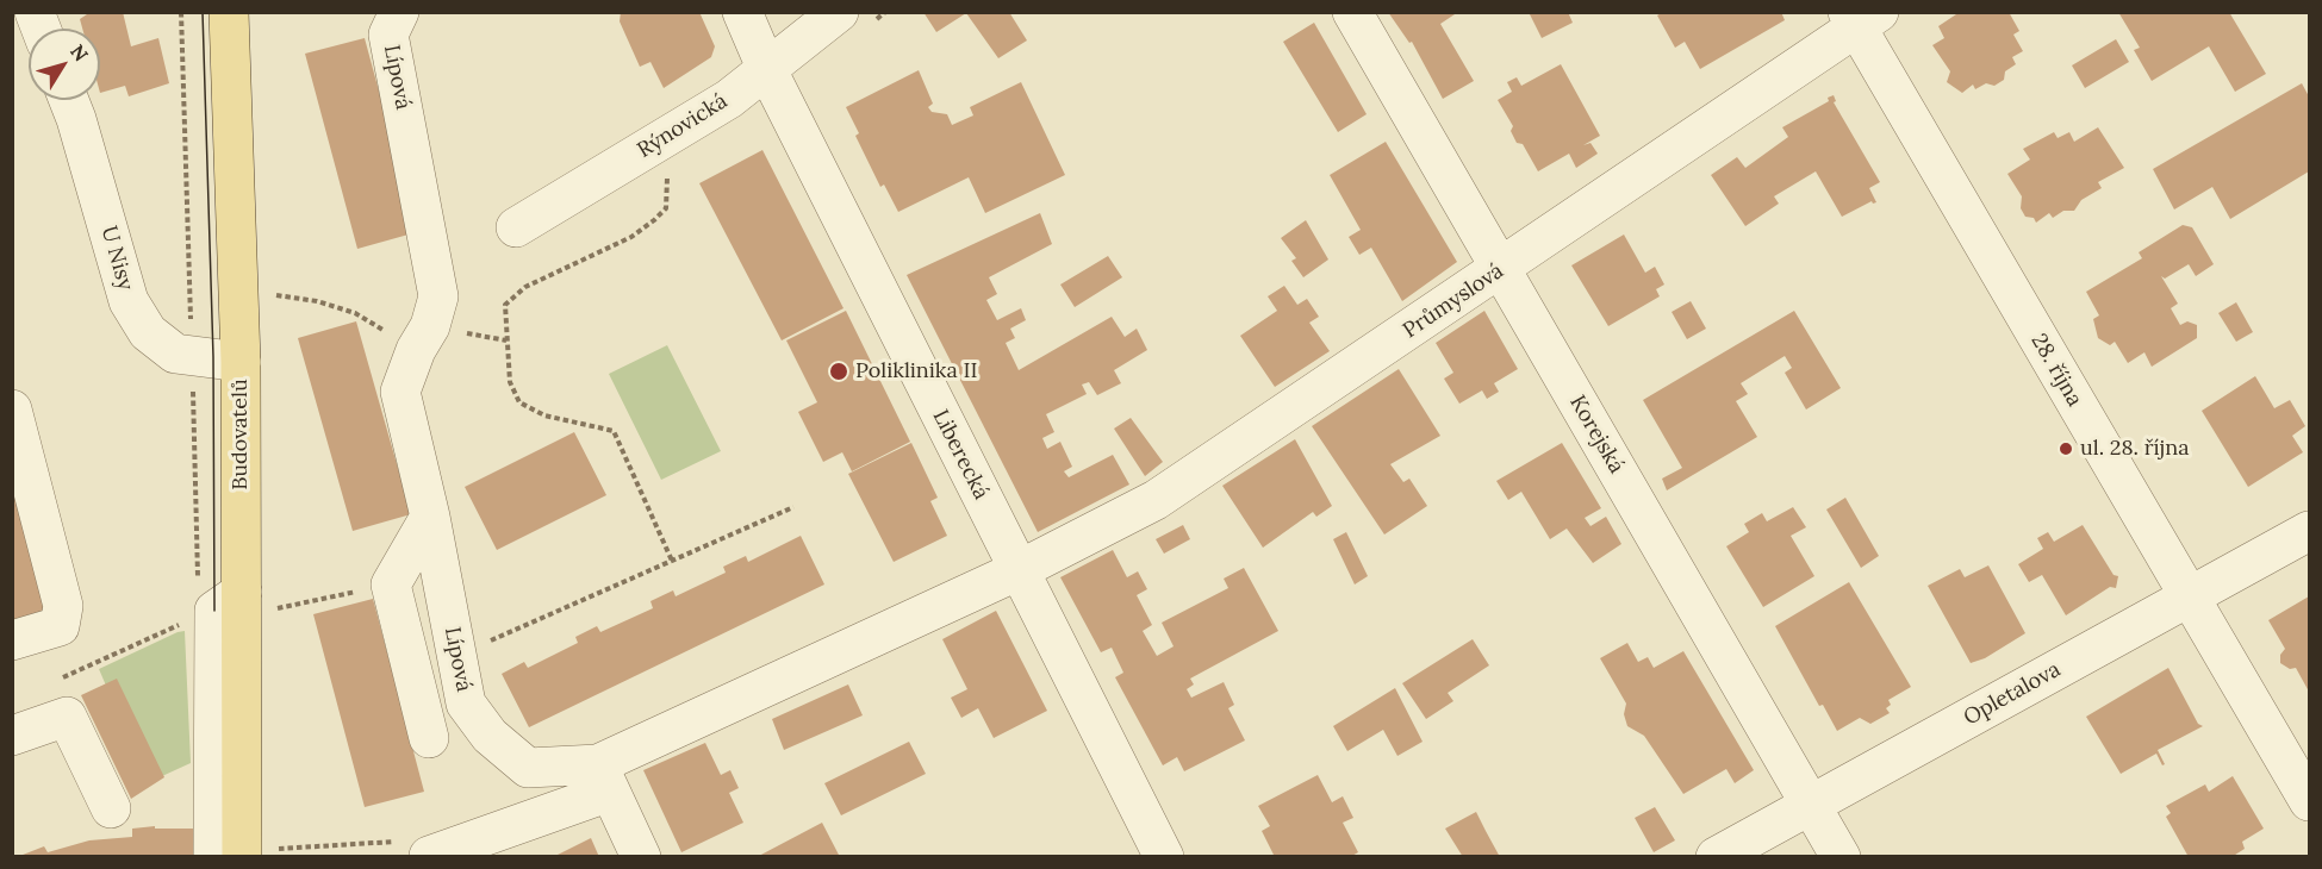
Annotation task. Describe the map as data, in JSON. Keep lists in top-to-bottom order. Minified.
{"streets":{"main road":["Budovatelů"],"street":["Lípová","Rýnovická","U Nisy","Průmyslová","28. října","Korejská","Liberecká","Opletalova"]},"crossings":[["Lípová","Průmyslová"],["Lípová","Liberecká"],["Rýnovická","Liberecká"],["U Nisy","Budovatelů"],["Průmyslová","28. října"],["Průmyslová","Korejská"],["Průmyslová","Liberecká"],["28. října","Opletalova"],["Korejská","Opletalova"]],"places":["Poliklinika II","ul. 28. října"],"north":"top right"}
